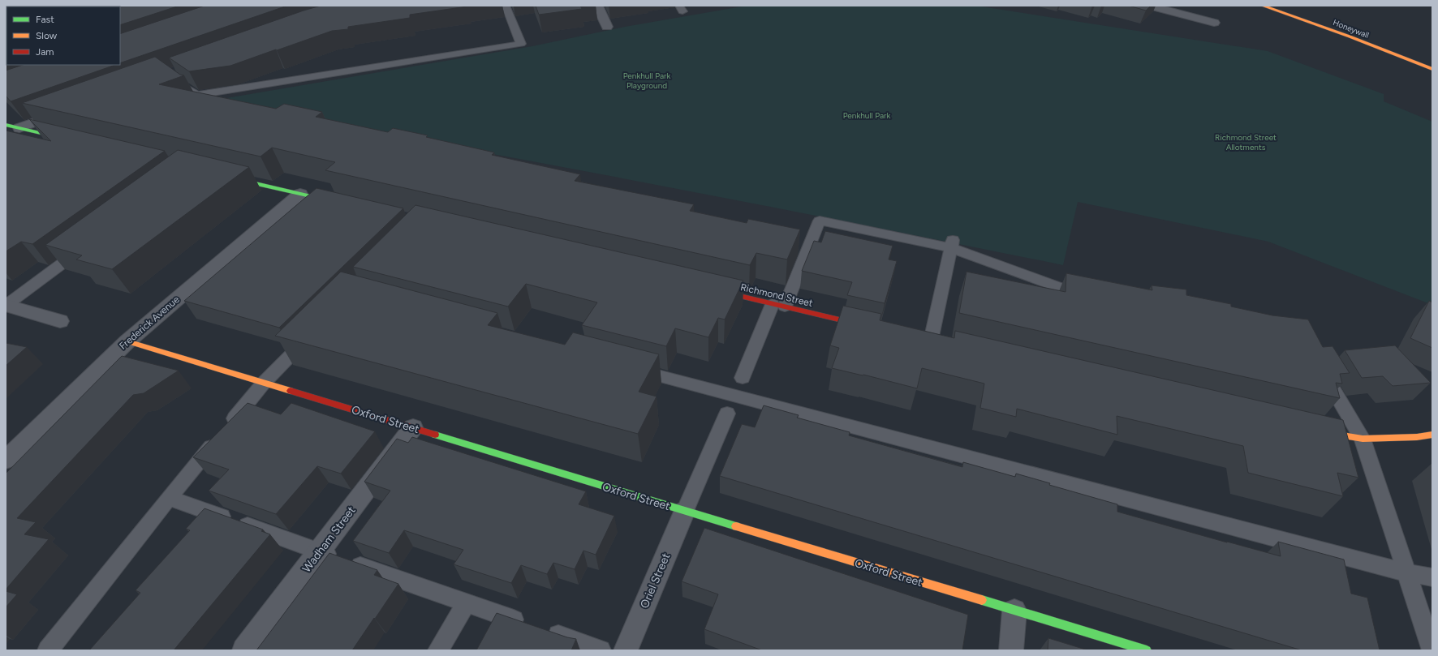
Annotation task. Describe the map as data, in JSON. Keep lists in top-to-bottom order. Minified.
{"streets":{"street":["Honeywall","Richmond Street","Frederick Avenue","Oxford Street","Wadham Street","Oriel Street"]},"crossings":[["Frederick Avenue","Oxford Street"],["Oxford Street","Wadham Street"],["Oxford Street","Oriel Street"]],"parks":["Penkhull Park Playground","Penkhull Park","Richmond Street Allotments"],"legend":["Fast","Slow","Jam"]}
